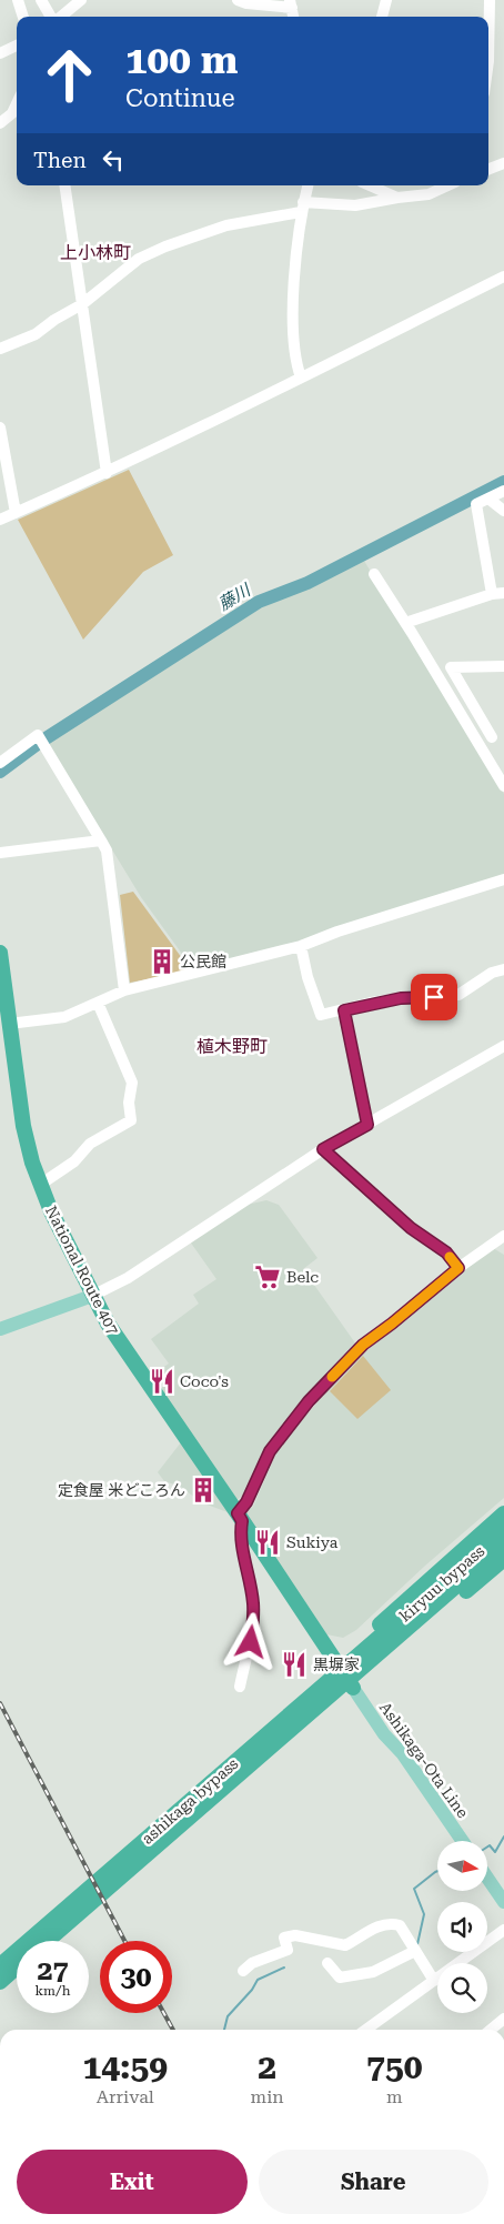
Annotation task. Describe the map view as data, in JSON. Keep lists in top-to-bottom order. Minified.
{"streets":{"highway":["National Route 407","kiryuu bypass","ashikaga bypass"],"main road":["Ashikaga-Ota Line"]},"crossings":[["National Route 407","Ashikaga-Ota Line"],["kiryuu bypass","ashikaga bypass"]],"districts":["上小林町","植木野町"],"water":["藤川"],"places":{"building":["公民館","定食屋 米どころん"],"supermarket":["Belc"],"restaurant":["Coco's","Sukiya","黒塀家"]},"north":"right","page":{"turn":["100 m","Continue"],"then":"Then","speed":"27 km/h","limit":"30","eta":["14:59","Arrival","2","min","750","m"],"buttons":["Exit","Share"]}}
